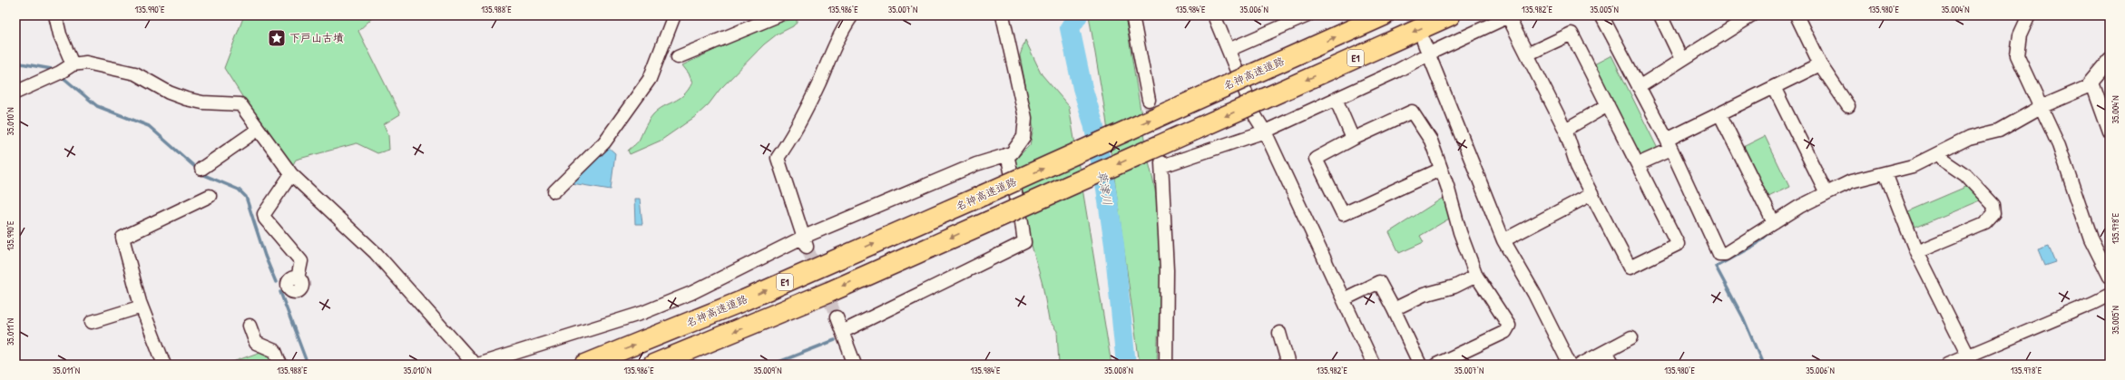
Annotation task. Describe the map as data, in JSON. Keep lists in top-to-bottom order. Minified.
{"streets":{"highway":["E1","名神高速道路"]},"water":["草津川"],"places":{"place":["下戸山古墳"]},"coordinates":["135.990°E","135.988°E","135.986°E","35.007°N","135.984°E","35.006°N","135.982°E","35.005°N","135.980°E","35.004°N","35.010°N","135.978°E","35.011°N","35.009°N","35.008°N"]}
